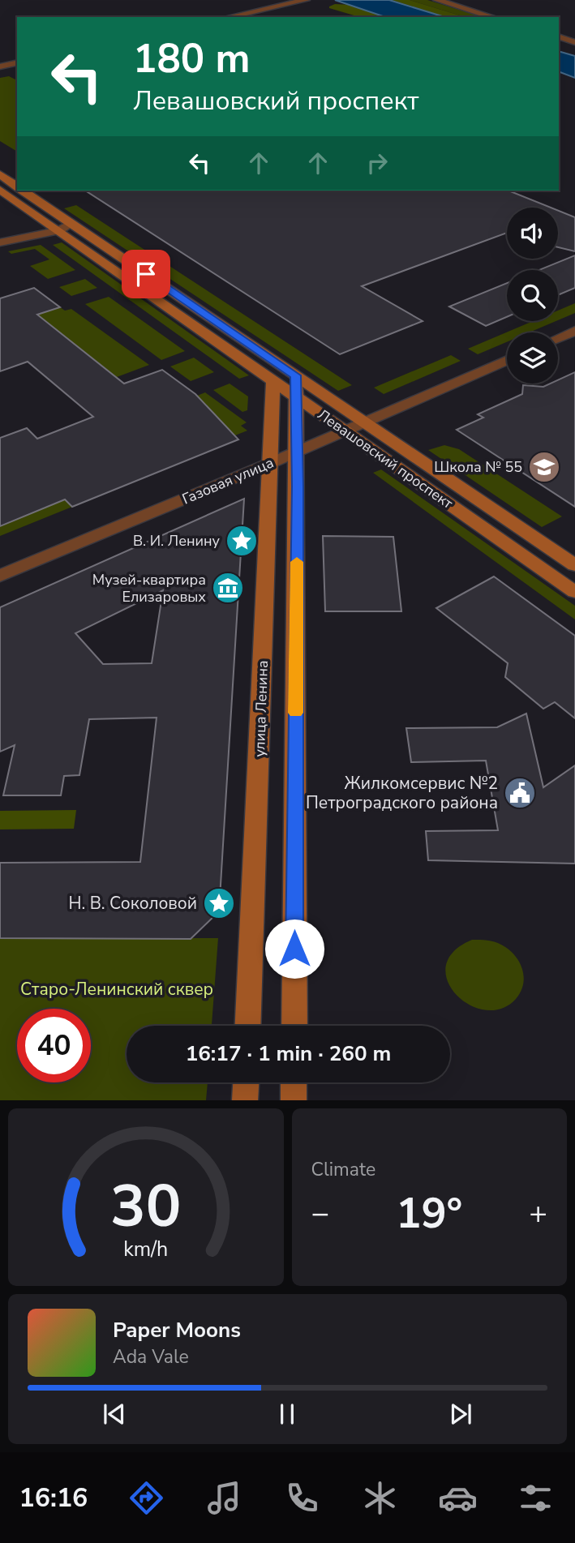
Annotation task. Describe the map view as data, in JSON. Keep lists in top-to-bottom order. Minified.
{"streets":{"street":["Левашовский проспект","Газовая улица","улица Ленина"]},"crossings":[["Левашовский проспект","Газовая улица"],["Левашовский проспект","улица Ленина"],["Газовая улица","улица Ленина"]],"parks":["Старо-Ленинский сквер"],"places":{"school or university":["Школа № 55"],"place":["В. И. Ленину","Н. В. Соколовой"],"museum":["Музей-квартира Елизаровых"],"public building":["Жилкомсервис №2 Петроградского района"]},"page":{"turn":["180 m","Левашовский проспект"],"limit":"40","trip":"16:17 · 1 min · 260 m","tile":"Climate","heat":["−","19°","+"],"song":["Paper Moons","Ada Vale"],"tabs":"16:16","gauge":["30","km/h"]}}
